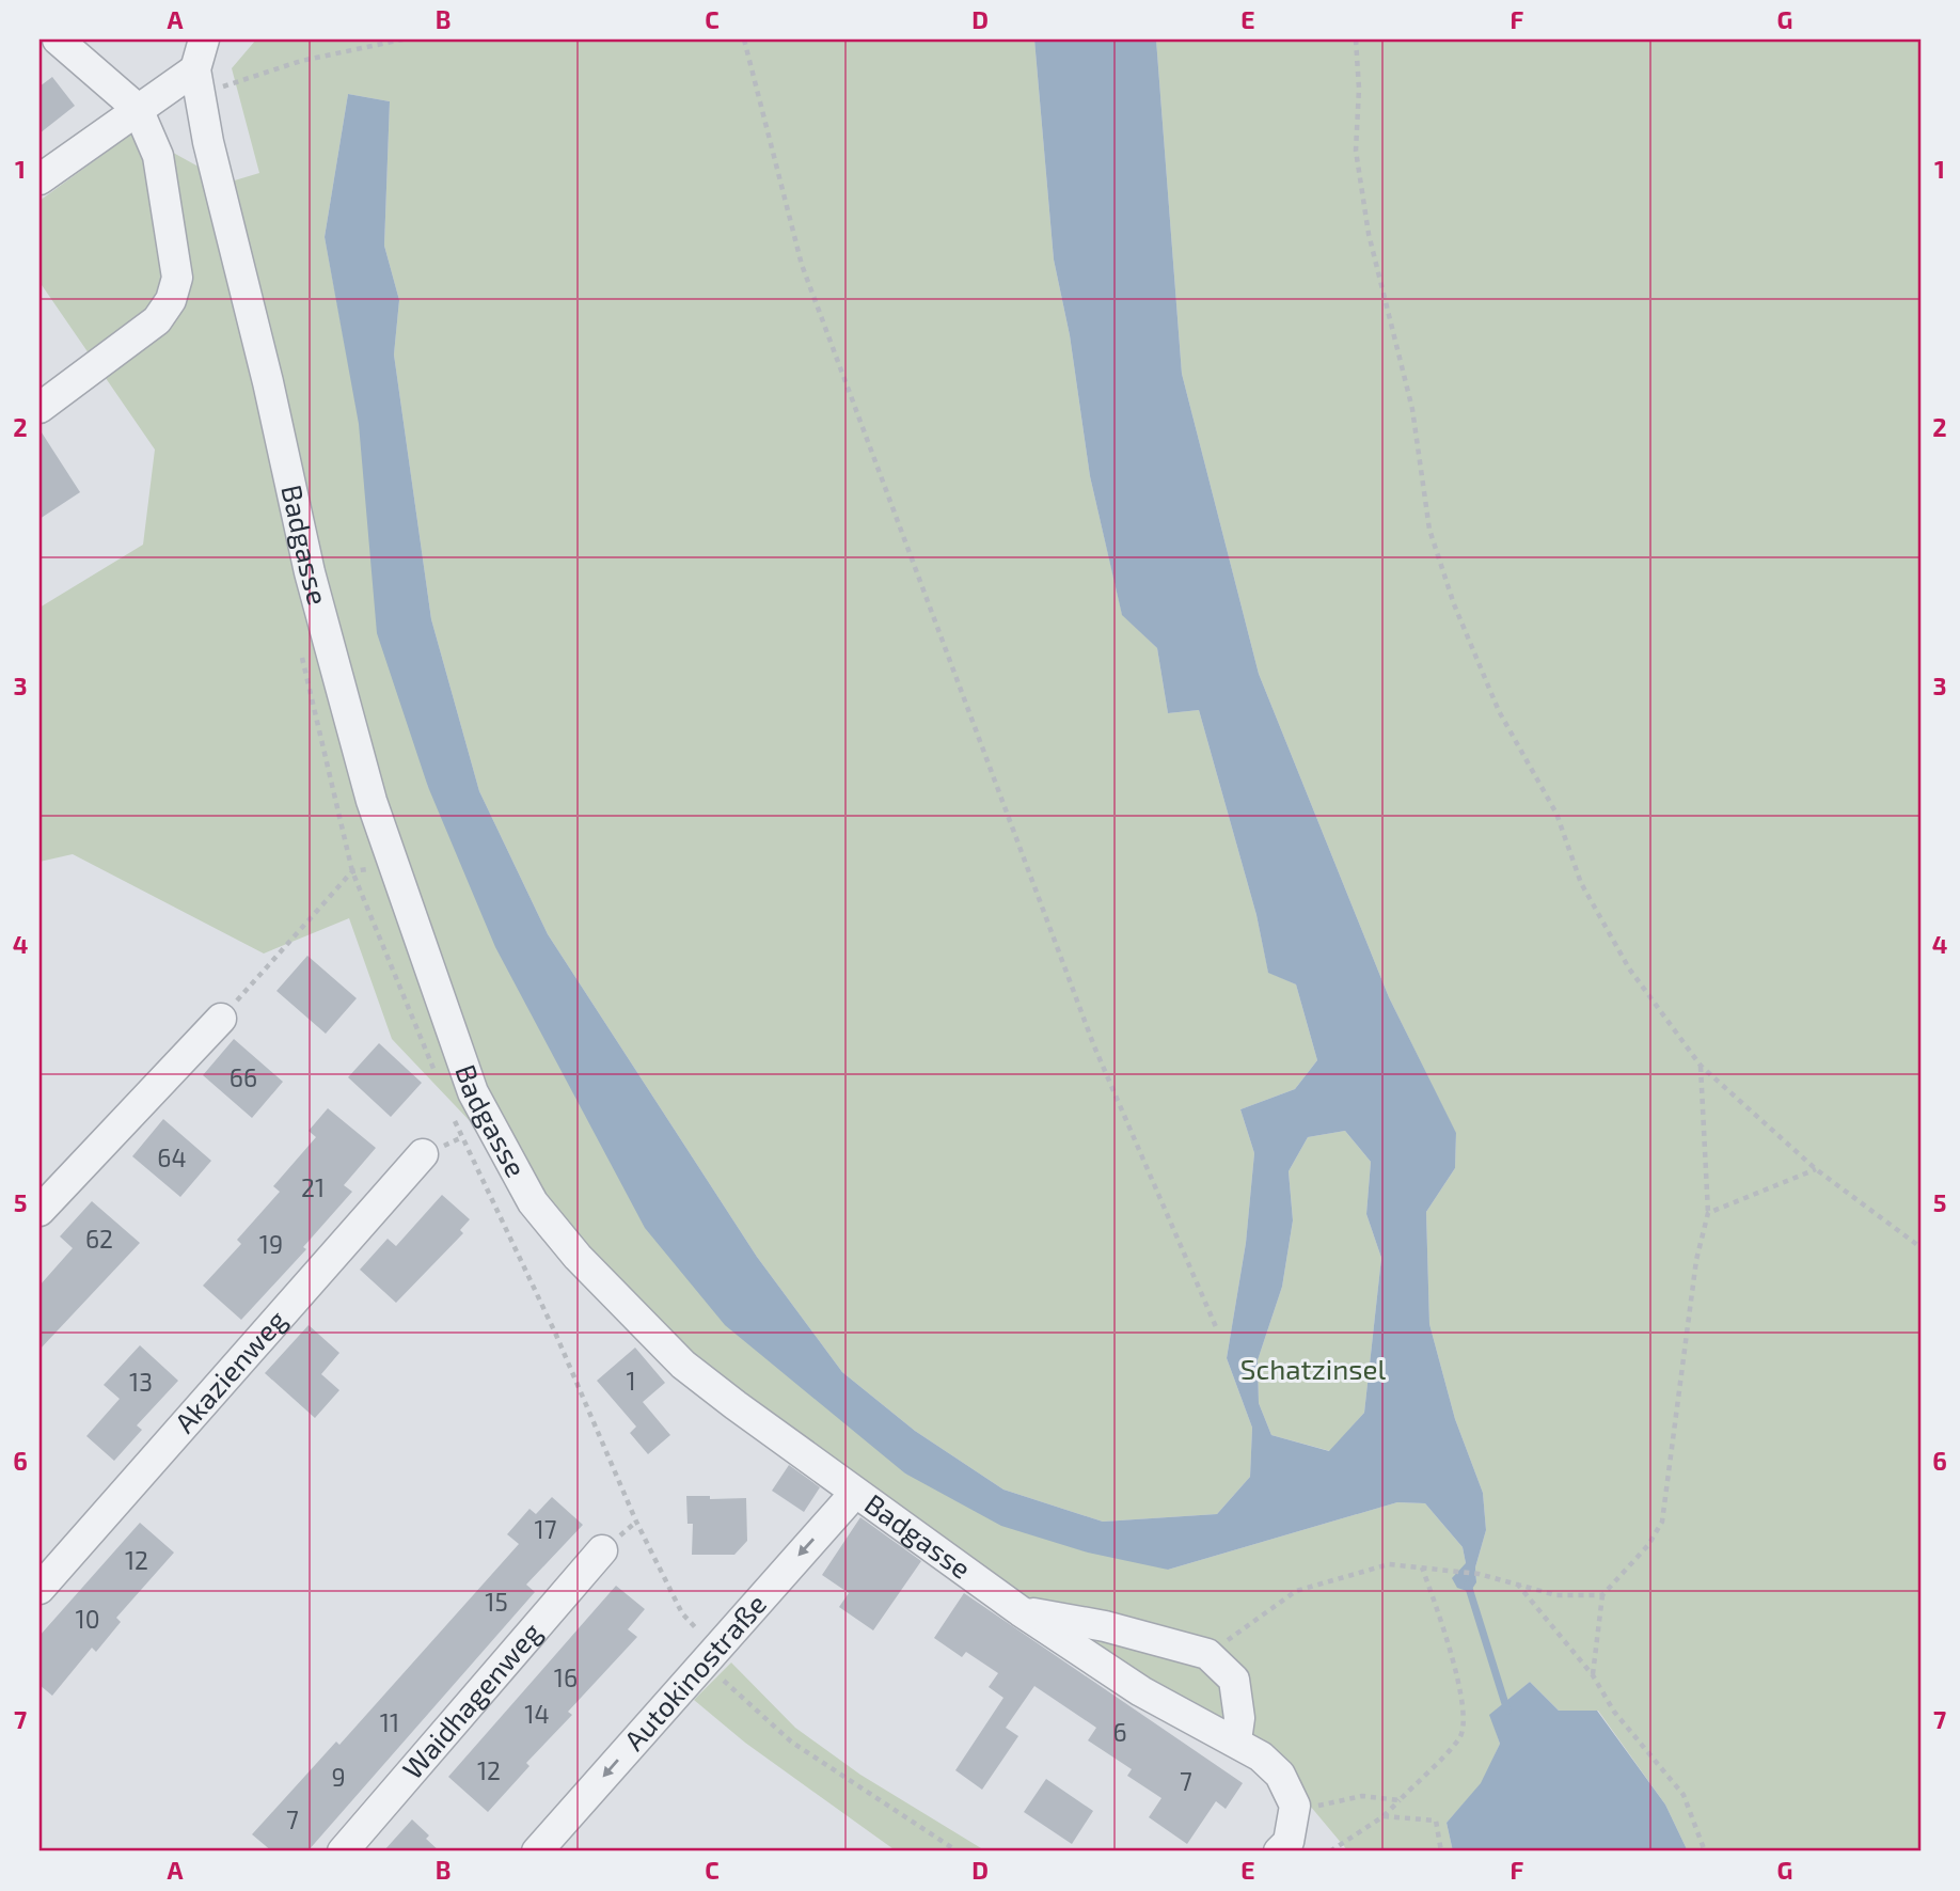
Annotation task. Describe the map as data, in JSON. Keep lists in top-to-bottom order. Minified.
{"streets":{"street":["Badgasse","Akazienweg","Autokinostraße","Waidhagenweg"]},"crossings":[["Badgasse","Autokinostraße"]],"one_way":["Autokinostraße"],"parks":["Schatzinsel"],"house_numbers":["66","64","21","62","19","1","13","17","12","15","10","16","14","11","6","12","9","7","7"],"grid":{"columns":["A","B","C","D","E","F","G"],"rows":["1","2","3","4","5","6","7"]}}
